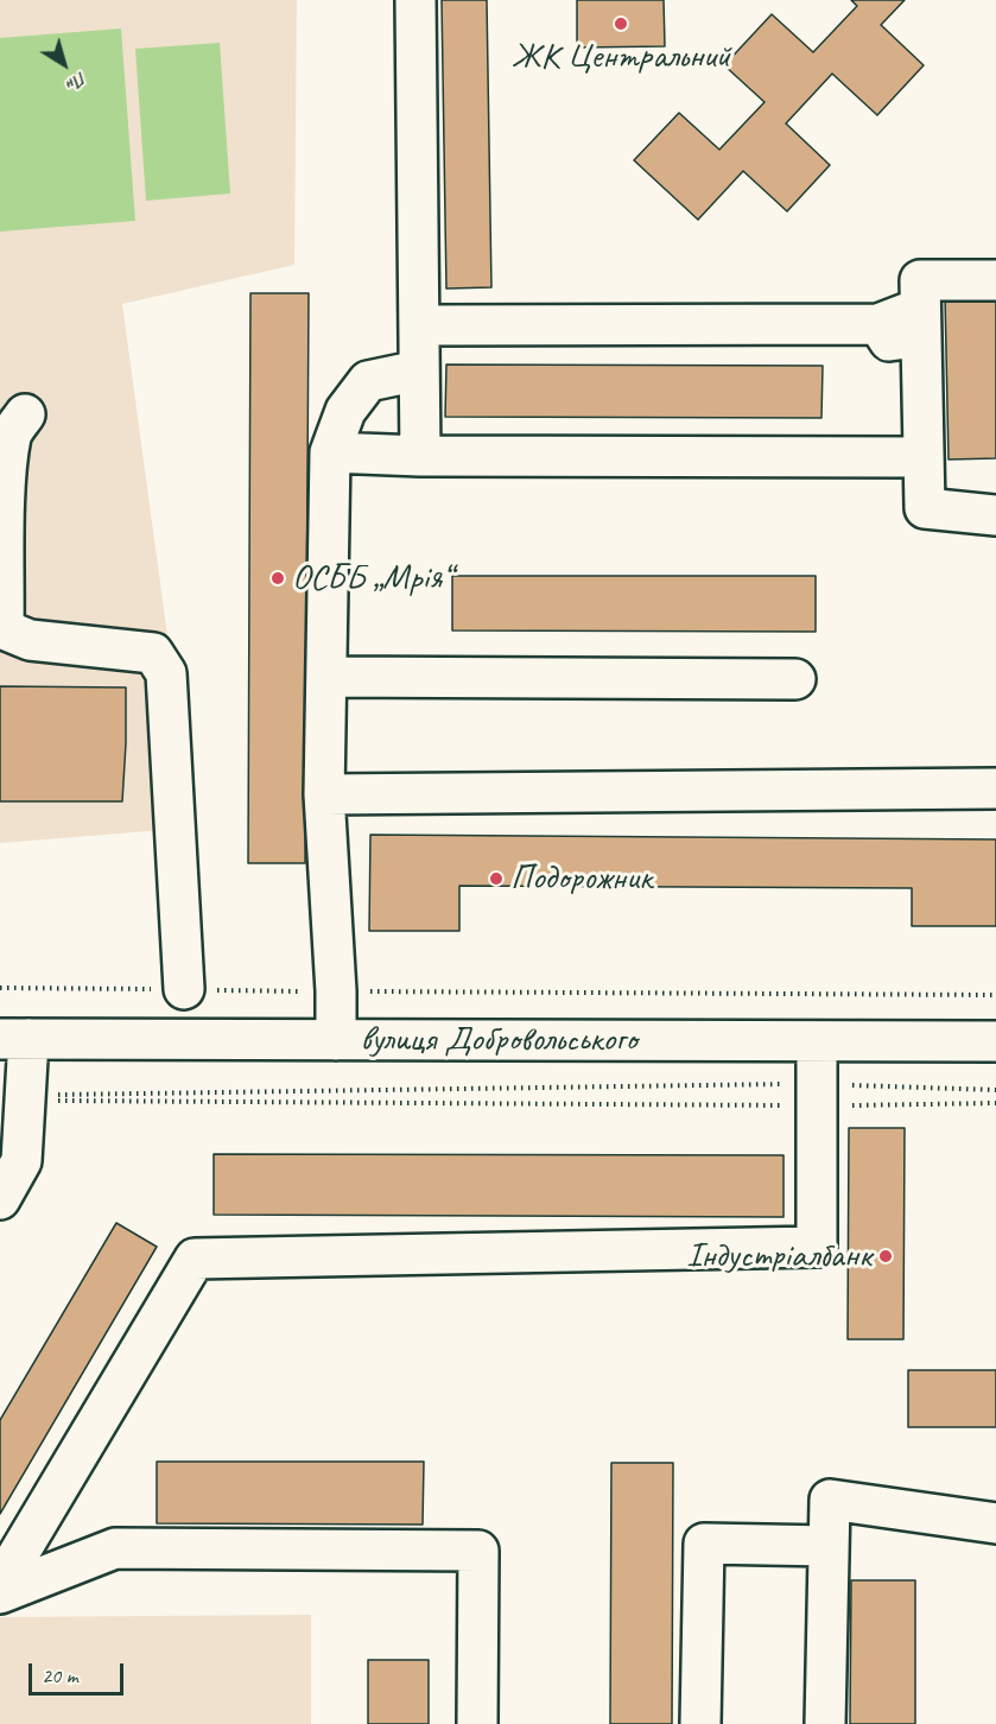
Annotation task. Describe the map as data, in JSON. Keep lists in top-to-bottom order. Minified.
{"streets":{"street":["вулиця Добровольського"]},"places":["ЖК Центральний","ОСББ „Мрія“","Подорожник","Індустріалбанк"],"scale_bar":"20 m","north":"bottom right"}
